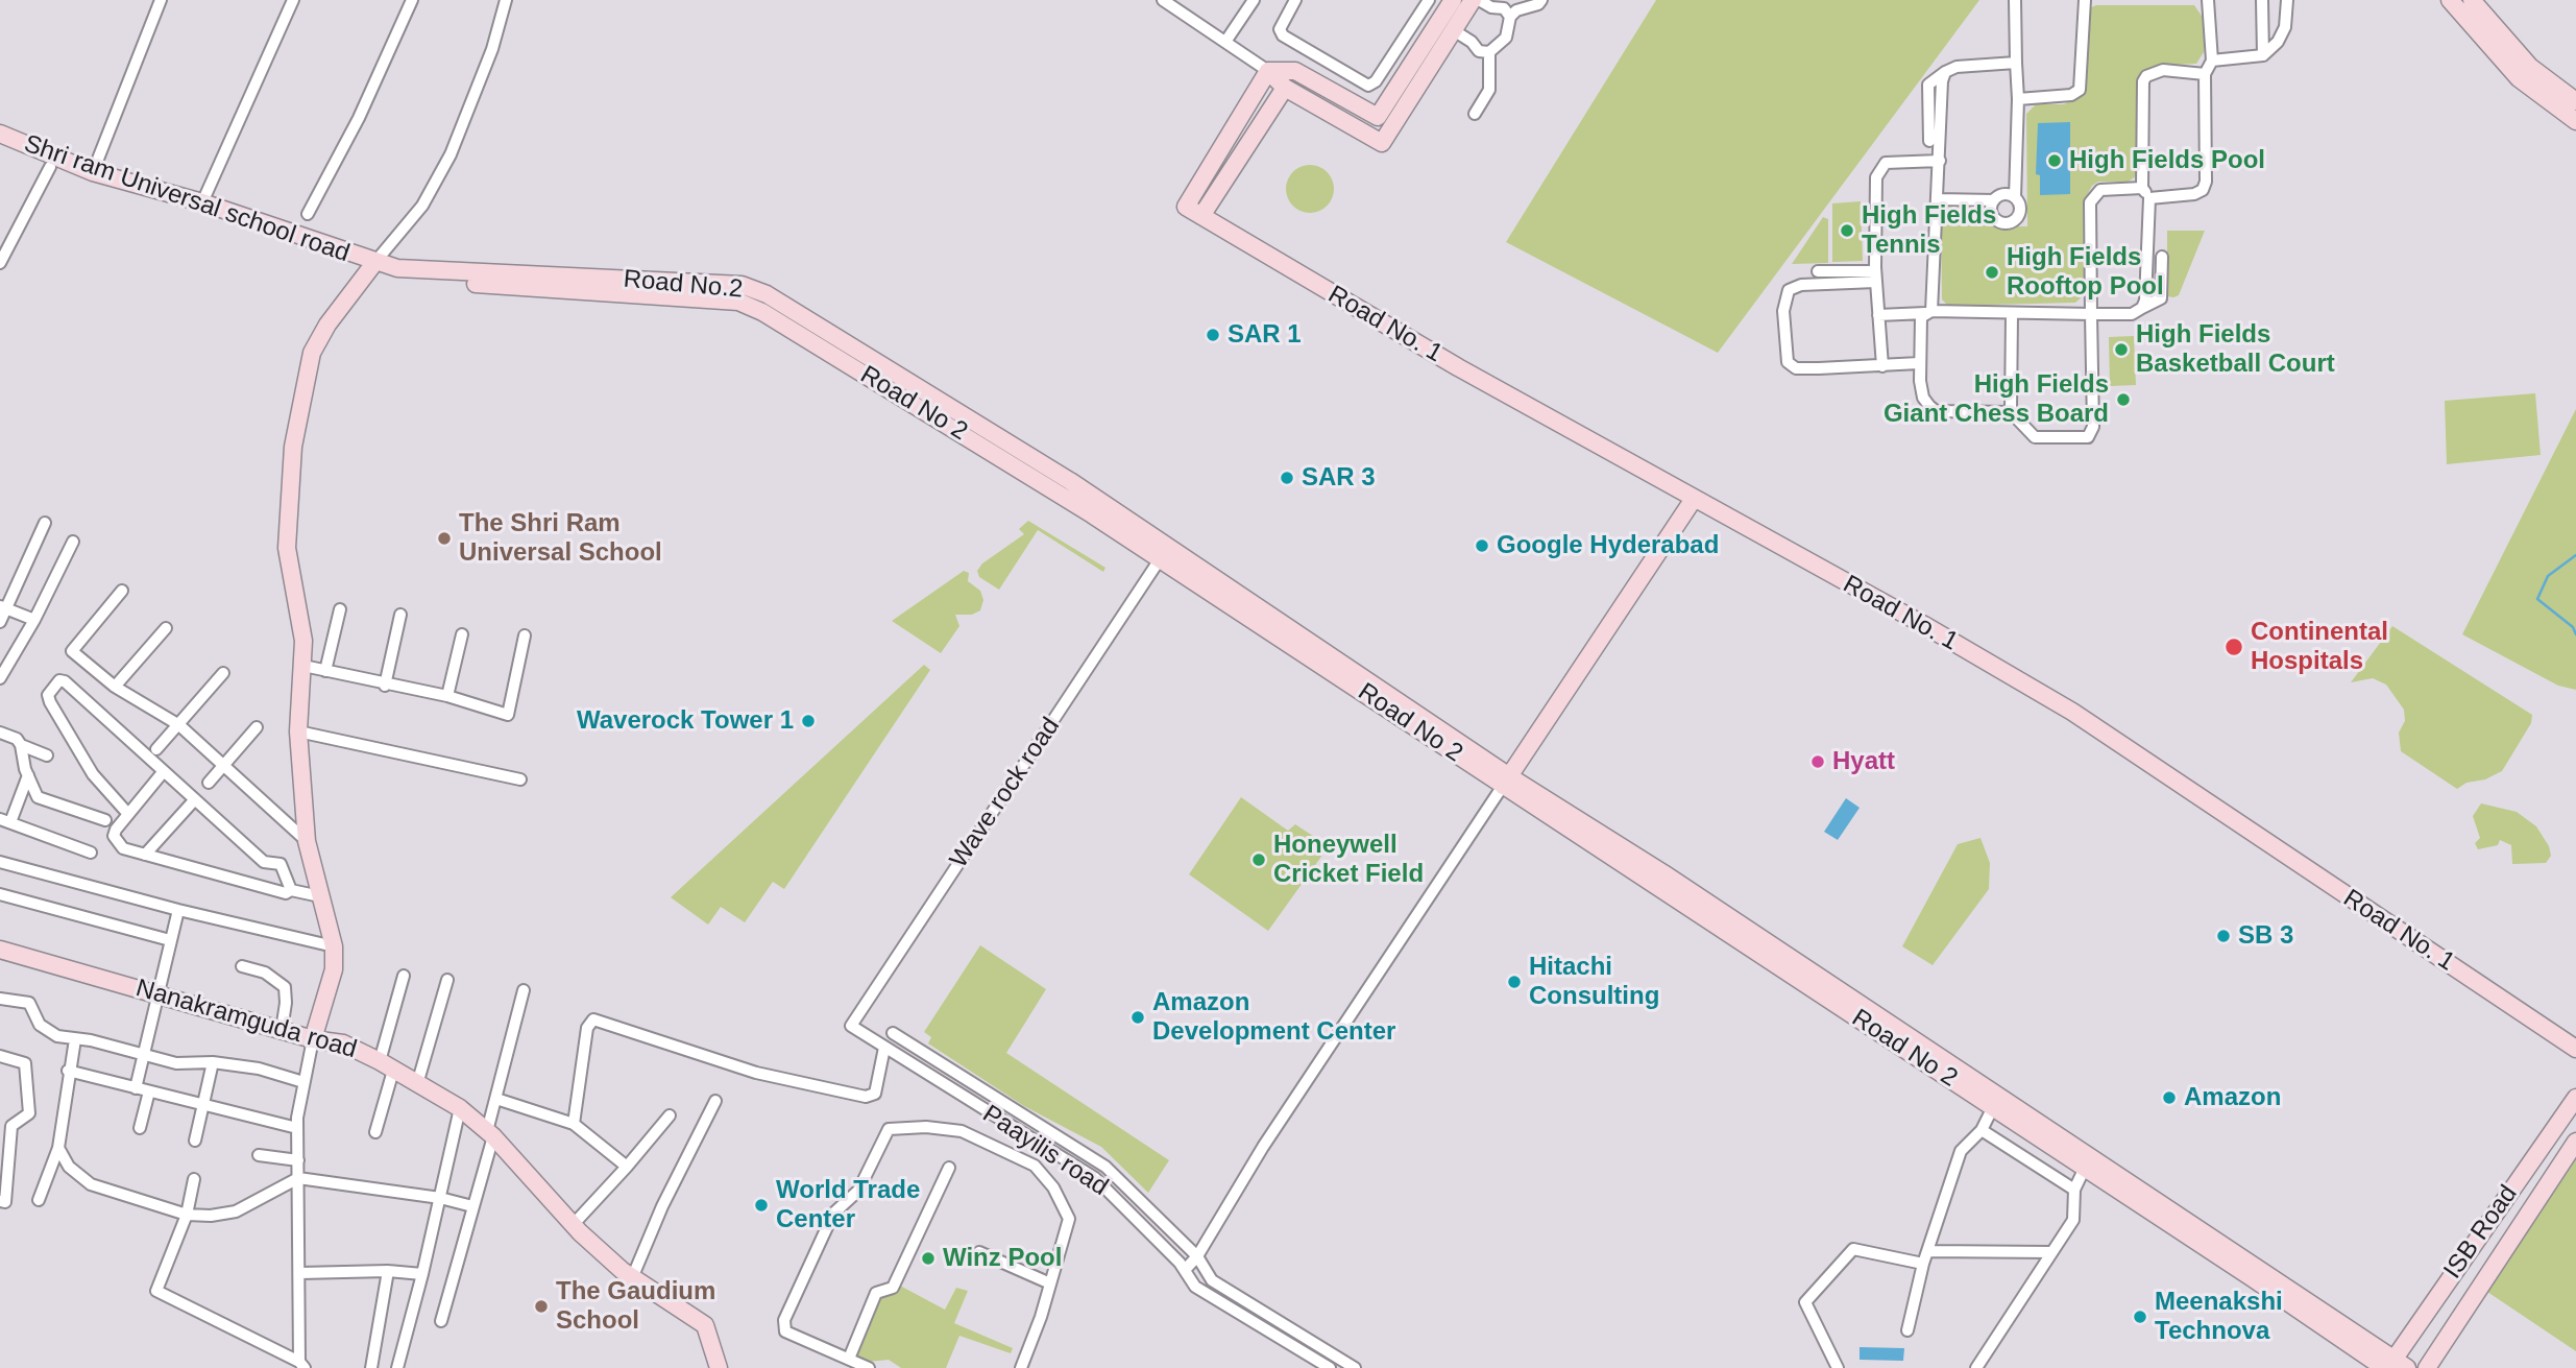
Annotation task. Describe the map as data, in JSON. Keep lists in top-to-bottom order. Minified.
{"streets":{"street":["Shri ram Universal school road","Road No.2","Road No. 1","Road No 2","Wave rock road","Nanakramguda road","Paayilis road","ISB Road"]},"crossings":[["Shri ram Universal school road","Road No.2"],["Shri ram Universal school road","Road No 2"],["Road No.2","Road No 2"],["Road No 2","Wave rock road"],["Road No 2","ISB Road"],["Wave rock road","Paayilis road"]],"places":["High Fields Pool","High Fields Tennis","High Fields Rooftop Pool","SAR 1","High Fields Basketball Court","High Fields Giant Chess Board","SAR 3","The Shri Ram Universal School","Google Hyderabad","Continental Hospitals","Waverock Tower 1","Hyatt","Honeywell Cricket Field","SB 3","Hitachi Consulting","Amazon Development Center","Amazon","World Trade Center","Winz Pool","The Gaudium School","Meenakshi Technova"]}
